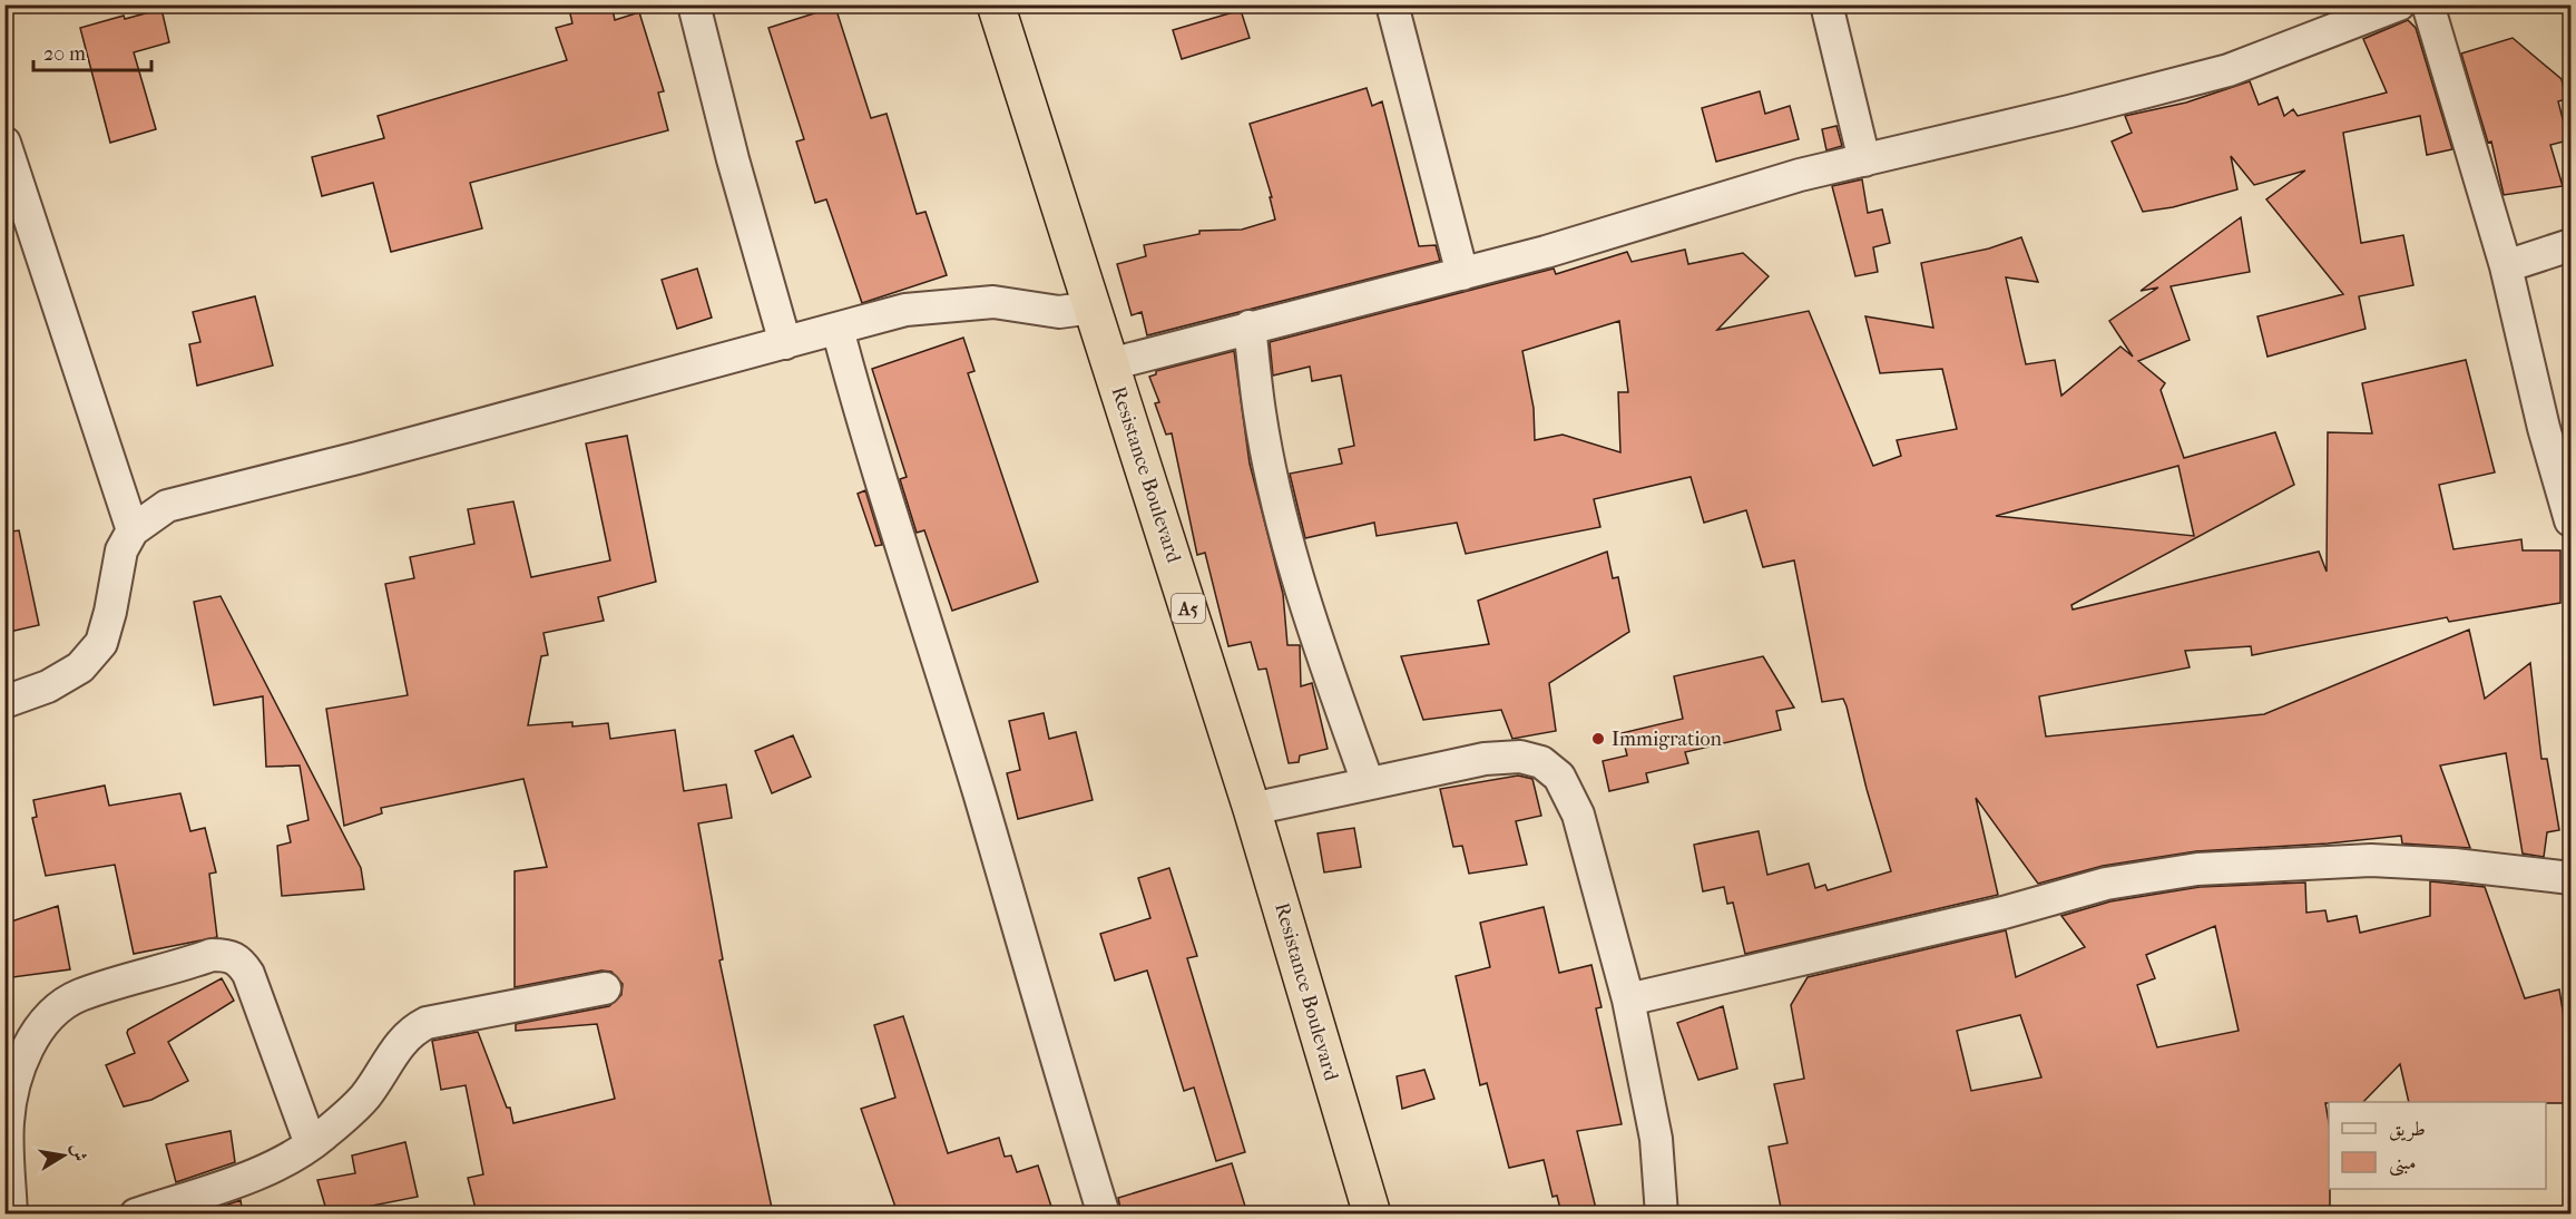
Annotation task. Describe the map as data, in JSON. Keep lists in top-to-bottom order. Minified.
{"streets":{"highway":["Resistance Boulevard","A5"]},"places":["Immigration"],"legend":["طريق","مبنى"],"scale_bar":"20 m","north":"right"}
